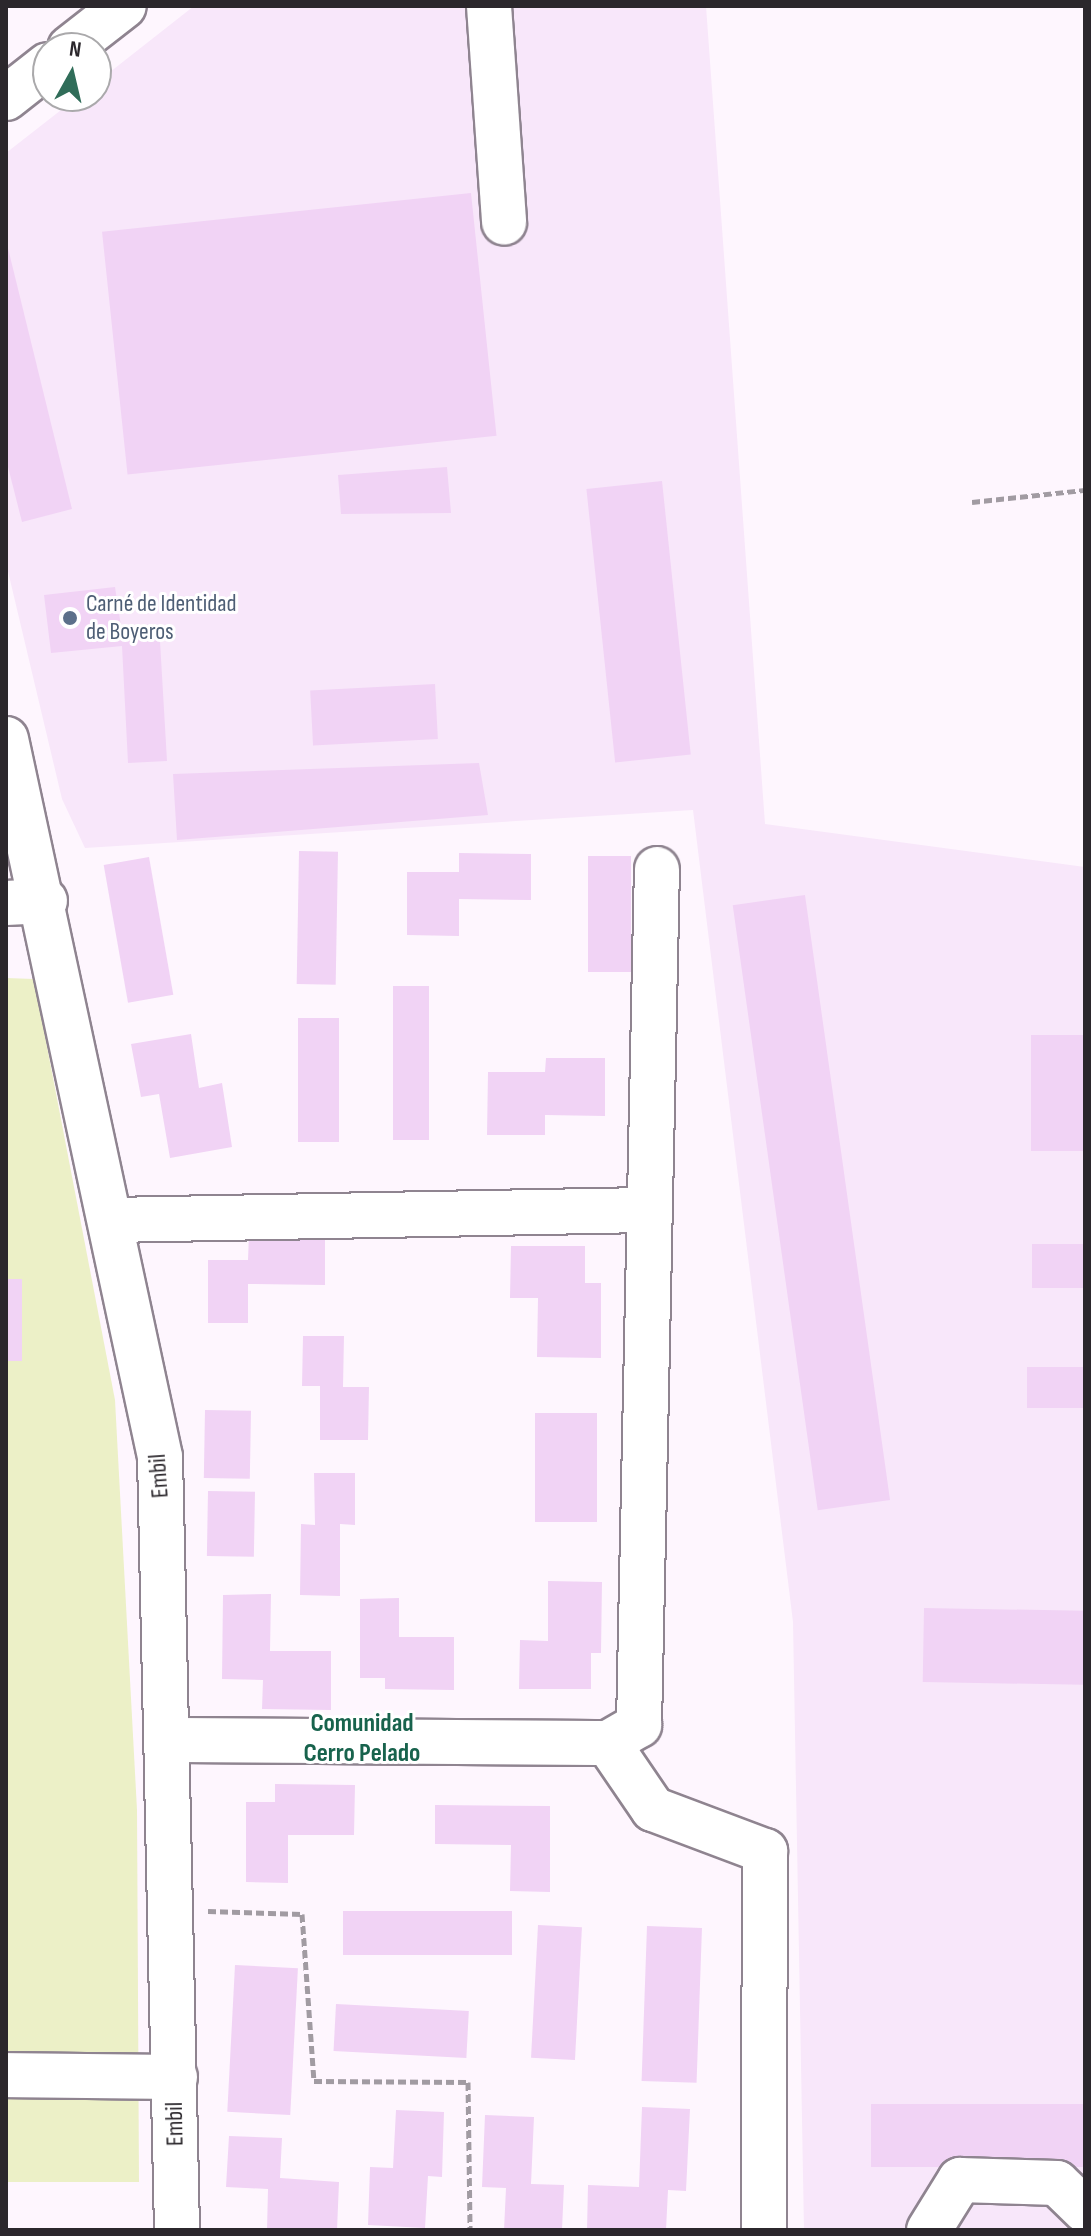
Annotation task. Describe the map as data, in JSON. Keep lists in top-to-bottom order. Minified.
{"streets":{"street":["Embil"]},"districts":["Comunidad Cerro Pelado"],"places":["Carné de Identidad de Boyeros"],"north":"top"}
